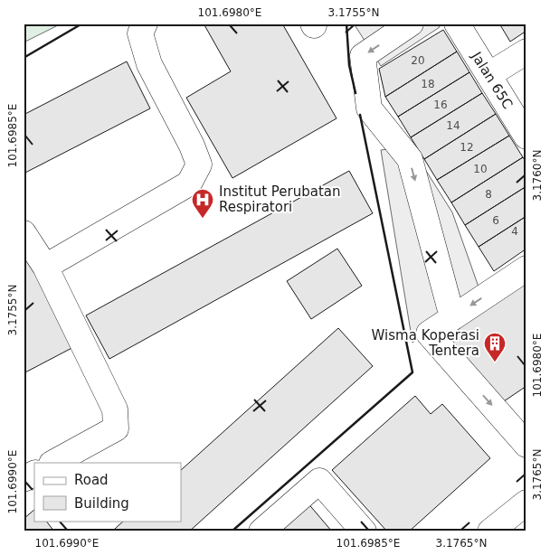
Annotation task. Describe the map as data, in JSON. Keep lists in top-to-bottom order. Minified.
{"streets":{"street":["Jalan 65C"]},"places":{"hospital":["Institut Perubatan Respiratori"],"building":["Wisma Koperasi Tentera"]},"house_numbers":["20","18","16","14","12","10","8","6","4"],"legend":["Road","Building"],"coordinates":["101.6980°E","3.1755°N","101.6985°E","3.1760°N","3.1765°N","101.6990°E"]}
